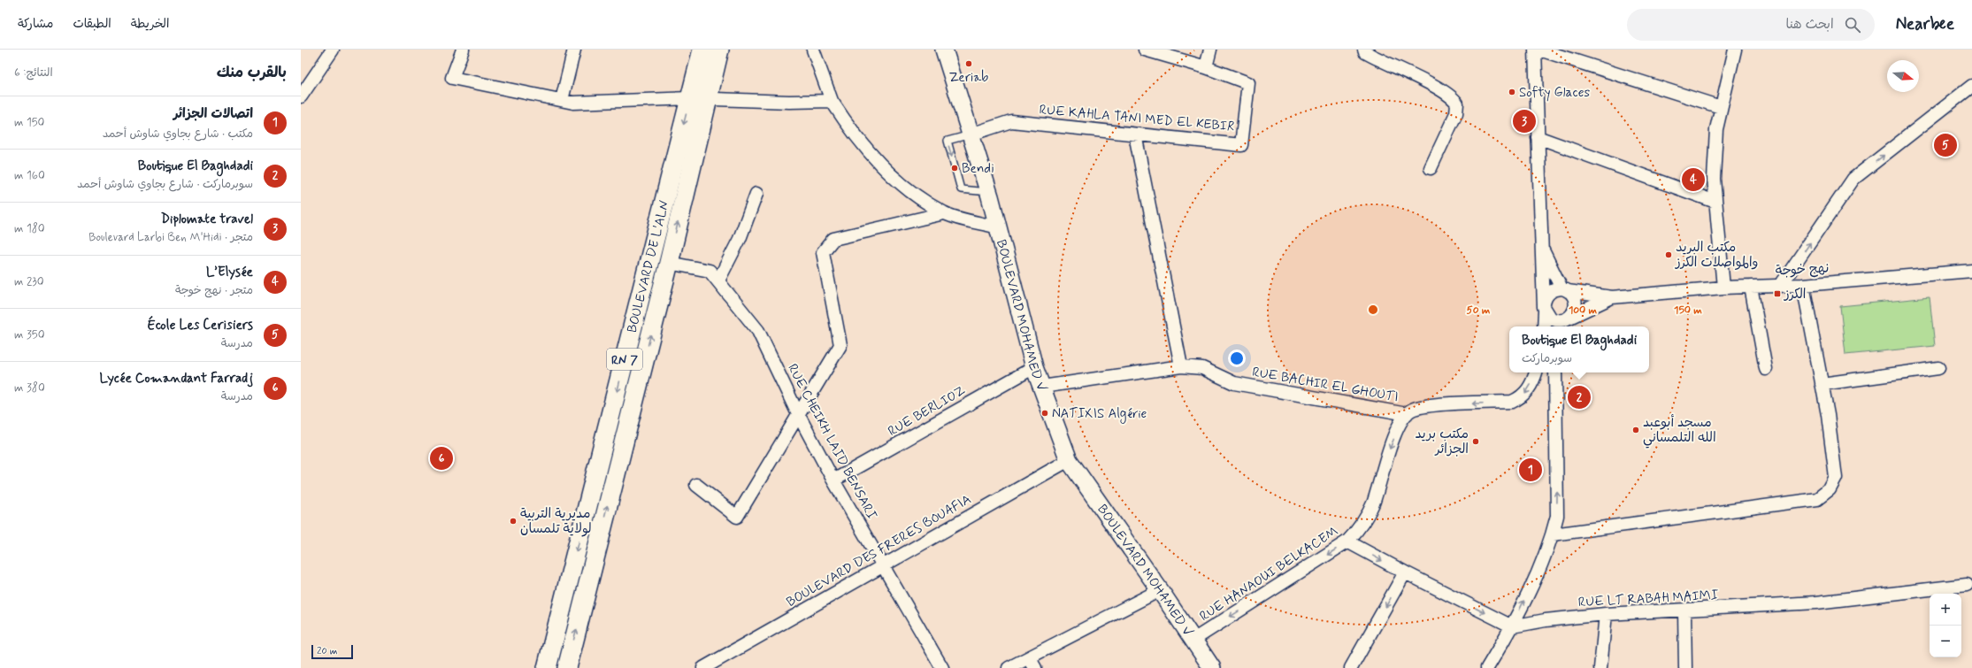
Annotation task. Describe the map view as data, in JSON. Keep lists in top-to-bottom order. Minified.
{"streets":{"main road":["BOULEVARD DE L'ALN","BOULEVARD MOHAMED V","RN 7"],"street":["RUE KAHLA TANI MED EL KEBIR","نهج خوجة","RUE BACHIR EL GHOUTI","RUE BERLIOZ","RUE CHEIKH LAID BENSARI","BOULEVARD DES FRERES BOUAFIA","RUE HANAOUI BELKACEM","RUE LT RABAH MAIMI"]},"crossings":[["RUE KAHLA TANI MED EL KEBIR","BOULEVARD MOHAMED V"],["BOULEVARD DE L'ALN","RUE CHEIKH LAID BENSARI"],["BOULEVARD MOHAMED V","RUE BACHIR EL GHOUTI"],["BOULEVARD MOHAMED V","RUE BERLIOZ"],["BOULEVARD MOHAMED V","BOULEVARD DES FRERES BOUAFIA"],["BOULEVARD MOHAMED V","RUE HANAOUI BELKACEM"],["RUE BACHIR EL GHOUTI","RUE HANAOUI BELKACEM"],["RUE BERLIOZ","RUE CHEIKH LAID BENSARI"],["RUE CHEIKH LAID BENSARI","BOULEVARD DES FRERES BOUAFIA"]],"one_way":["RUE HANAOUI BELKACEM"],"places":{"other":["Zeriab","Softy Glaces","Bendi","مكتب البريد والمواصلات الكرز","NATIXIS Algérie","مسجد أبوعبد الله التلمساني","مكتب بريد الجزائر","مديرية التربية لولاية تلمسان"],"transit":["الكرز"]},"scale_bar":"20 m","north":"right","page":{"header":"Nearbee","search":"ابحث هنا","nav":["الخريطة","الطبقات","مشاركة"],"heading":["بالقرب منك","النتائج: 6"],"list":[{"mark":"1","name":"اتصالات الجزائر","note":"مكتب · شارع بجاوي شاوش أحمد","value":"150 m"},{"mark":"2","name":"Boutique El Baghdadi","note":"سوبرماركت · شارع بجاوي شاوش أحمد","value":"160 m"},{"mark":"3","name":"Diplomate travel","note":"متجر · Boulevard Larbi Ben M'Hidi","value":"180 m"},{"mark":"4","name":"L’Elysée","note":"متجر · نهج خوجة","value":"230 m"},{"mark":"5","name":"École Les Cerisiers","note":"مدرسة","value":"350 m"},{"mark":"6","name":"Lycée Comandant Farradj","note":"مدرسة","value":"380 m"}],"pins":["3","5","4","2","6","1"],"popup":["Boutique El Baghdadi","سوبرماركت"],"map_buttons":["+","−"],"scale":"20 m"},"rings":["50 m","100 m","150 m"]}
